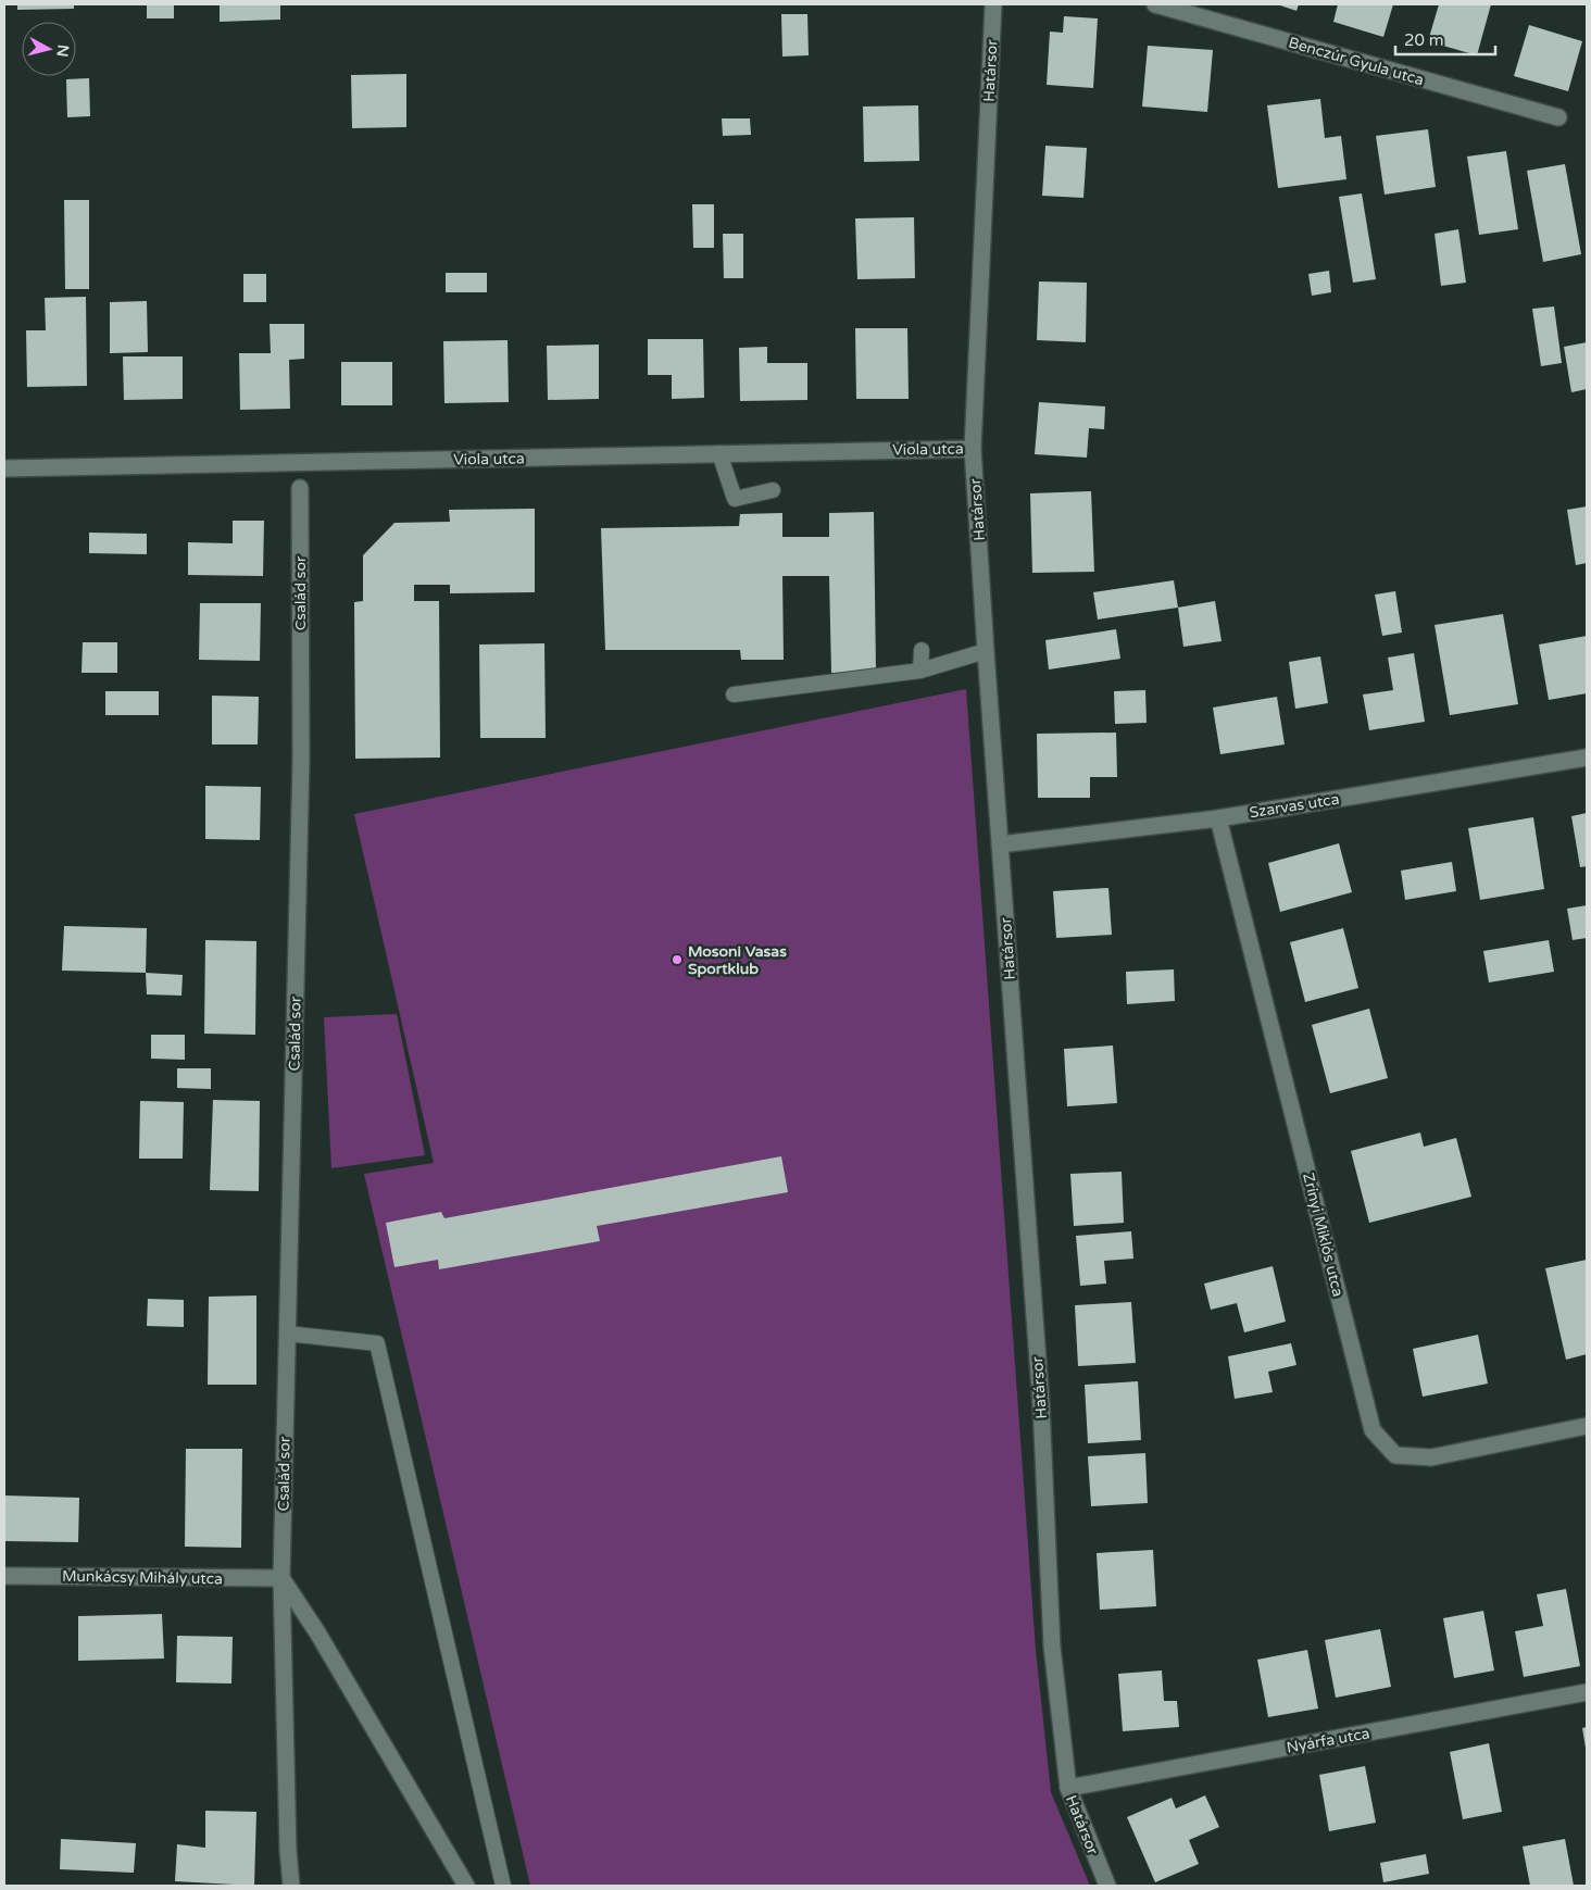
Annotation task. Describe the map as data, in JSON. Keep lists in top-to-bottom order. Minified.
{"streets":{"street":["Benczúr Gyula utca","Határsor","Viola utca","Család sor","Szarvas utca","Zrínyi Miklós utca","Munkácsy Mihály utca","Nyárfa utca"]},"crossings":[["Határsor","Viola utca"],["Határsor","Szarvas utca"],["Határsor","Nyárfa utca"],["Család sor","Munkácsy Mihály utca"],["Szarvas utca","Zrínyi Miklós utca"]],"places":["Mosoni Vasas Sportklub"],"scale_bar":"20 m","north":"right"}
